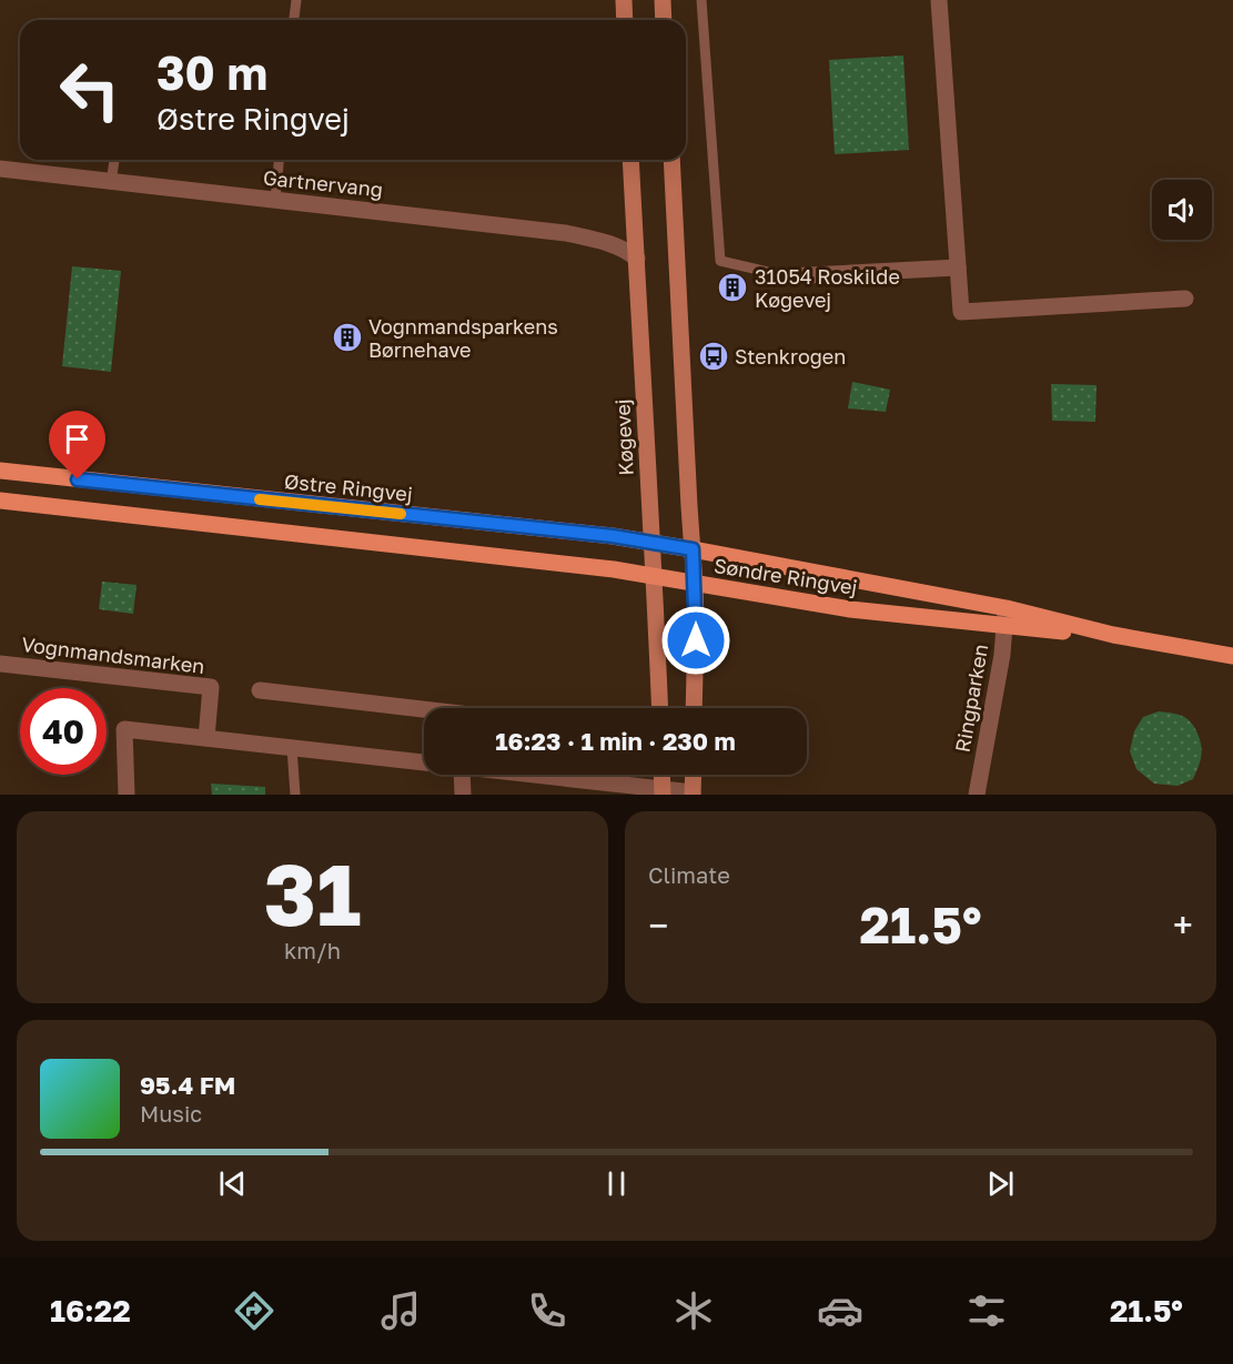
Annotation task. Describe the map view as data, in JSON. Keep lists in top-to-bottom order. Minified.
{"streets":{"main road":["Østre Ringvej","Søndre Ringvej"],"street":["Gartnervang","Køgevej","Vognmandsmarken","Ringparken"]},"crossings":[["Gartnervang","Køgevej"],["Køgevej","Østre Ringvej"],["Køgevej","Søndre Ringvej"],["Østre Ringvej","Søndre Ringvej"],["Søndre Ringvej","Ringparken"]],"places":{"building":["31054 Roskilde Køgevej","Vognmandsparkens Børnehave"],"bus stop":["Stenkrogen"]},"page":{"turn":["30 m","Østre Ringvej"],"limit":"40","trip":"16:23 · 1 min · 230 m","tile":[["31","km/h"],"Climate"],"heat":["−","21.5°","+"],"song":["95.4 FM","Music"],"tabs":["16:22","21.5°"]}}
